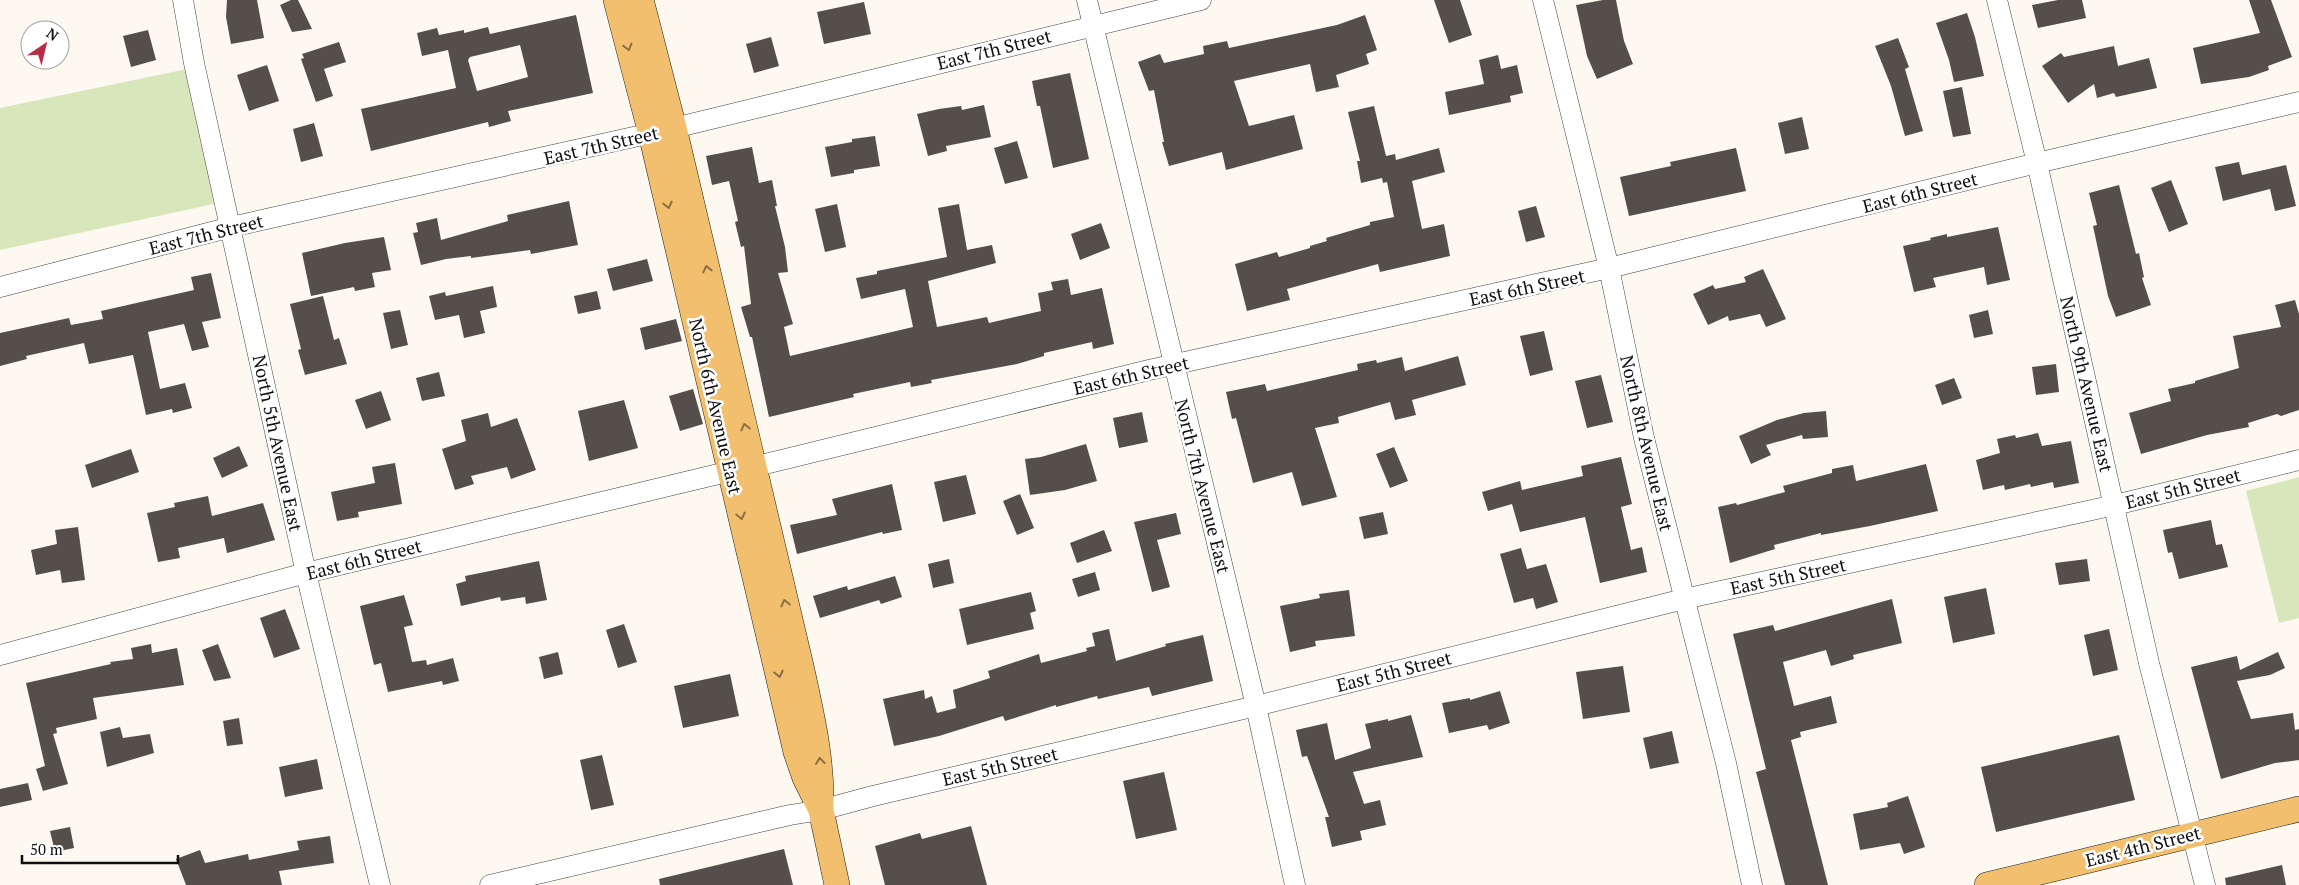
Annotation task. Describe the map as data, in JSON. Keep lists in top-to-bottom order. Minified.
{"streets":{"main road":["North 6th Avenue East","East 4th Street"],"street":["East 7th Street","East 6th Street","North 9th Avenue East","North 5th Avenue East","North 8th Avenue East","North 7th Avenue East","East 5th Street"]},"crossings":[["East 7th Street","North 6th Avenue East"],["East 7th Street","North 5th Avenue East"],["East 7th Street","North 7th Avenue East"],["East 6th Street","North 9th Avenue East"],["East 6th Street","North 6th Avenue East"],["East 6th Street","North 5th Avenue East"],["East 6th Street","North 8th Avenue East"],["East 6th Street","North 7th Avenue East"],["North 9th Avenue East","East 5th Street"],["North 9th Avenue East","East 4th Street"],["North 6th Avenue East","East 5th Street"],["North 8th Avenue East","East 5th Street"],["North 7th Avenue East","East 5th Street"]],"scale_bar":"50 m","north":"top right"}
